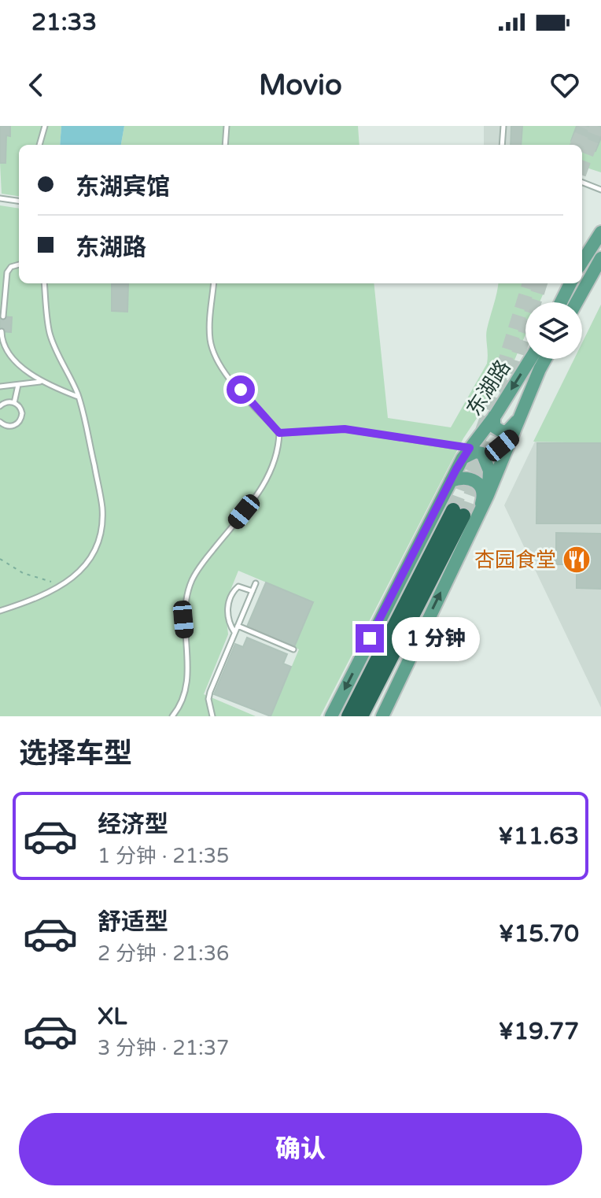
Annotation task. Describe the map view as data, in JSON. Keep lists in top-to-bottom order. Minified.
{"streets":{"main road":["东湖路"]},"places":{"restaurant":["杏园食堂"]},"page":{"status":"21:33","header":"Movio","banner":["东湖宾馆","东湖路"],"bubble":"1 分钟","heading":"选择车型","list":[{"name":"经济型","note":"1 分钟 · 21:35","value":"¥11.63"},{"name":"舒适型","note":"2 分钟 · 21:36","value":"¥15.70"},{"name":"XL","note":"3 分钟 · 21:37","value":"¥19.77"}],"buttons":"确认"}}
